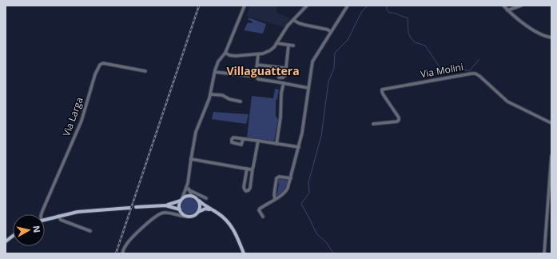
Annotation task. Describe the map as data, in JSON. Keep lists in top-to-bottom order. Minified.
{"streets":{"street":["Via Molini","Via Larga"]},"districts":["Villaguattera"],"north":"right"}
